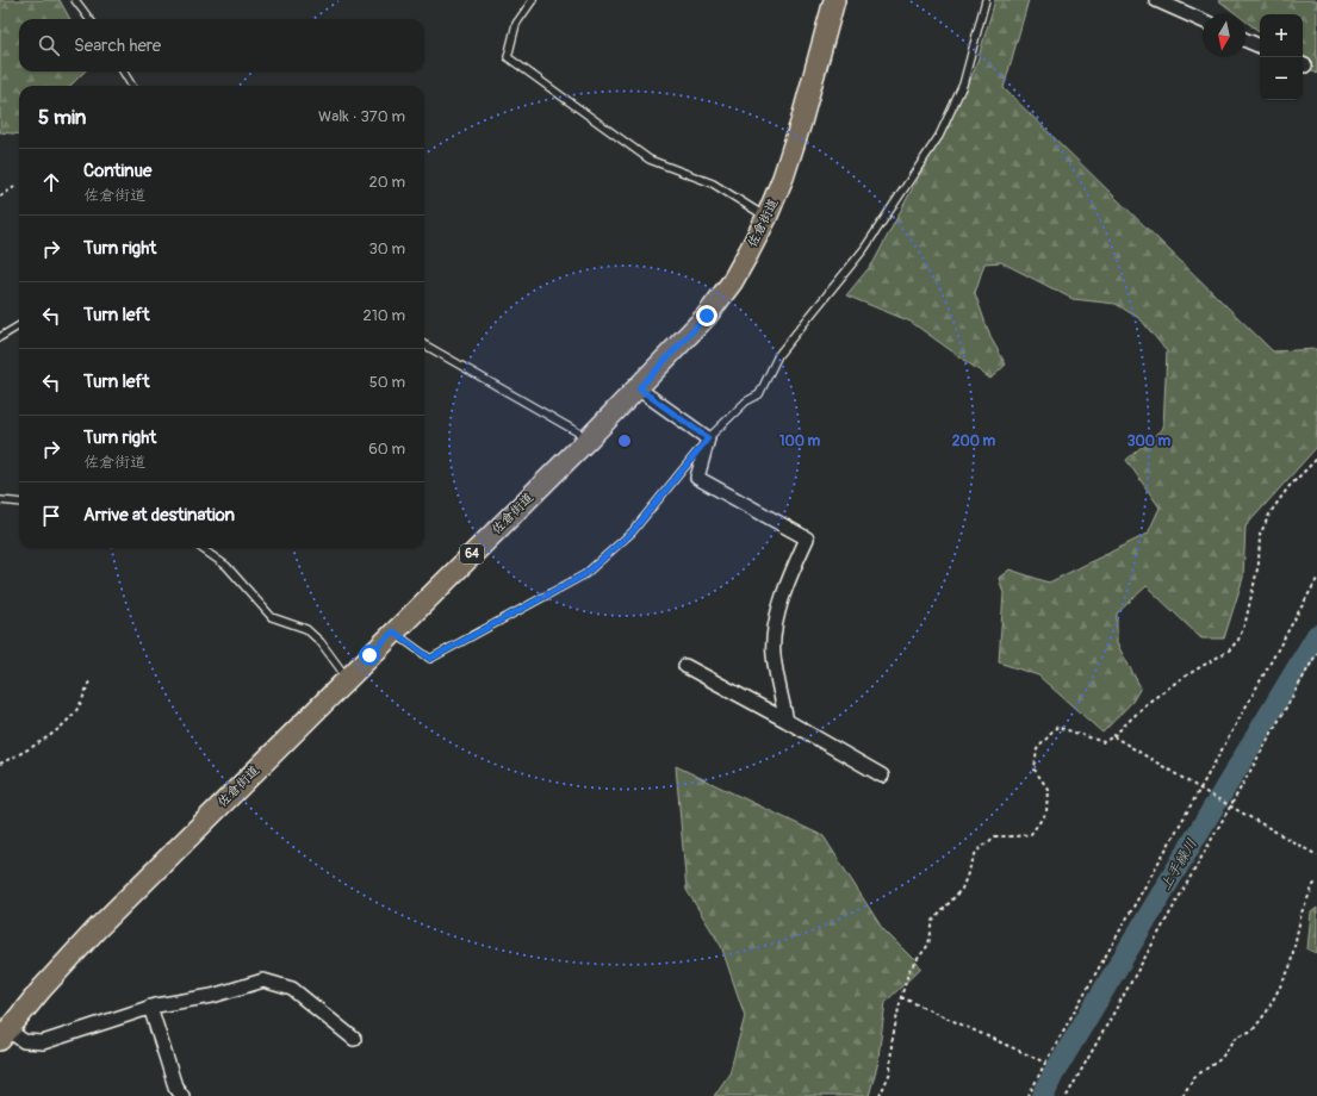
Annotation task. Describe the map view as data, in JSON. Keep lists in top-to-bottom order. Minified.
{"streets":{"main road":["佐倉街道","64"]},"water":["上手繰川"],"north":"bottom","page":{"map_buttons":["+","−"],"search":"Search here","heading":["5 min","Walk · 370 m"],"list":[["Continue","佐倉街道","20 m"],["Turn right","30 m"],["Turn left","210 m"],["Turn left","50 m"],["Turn right","佐倉街道","60 m"],"Arrive at destination"]},"rings":["100 m","200 m","300 m"]}
